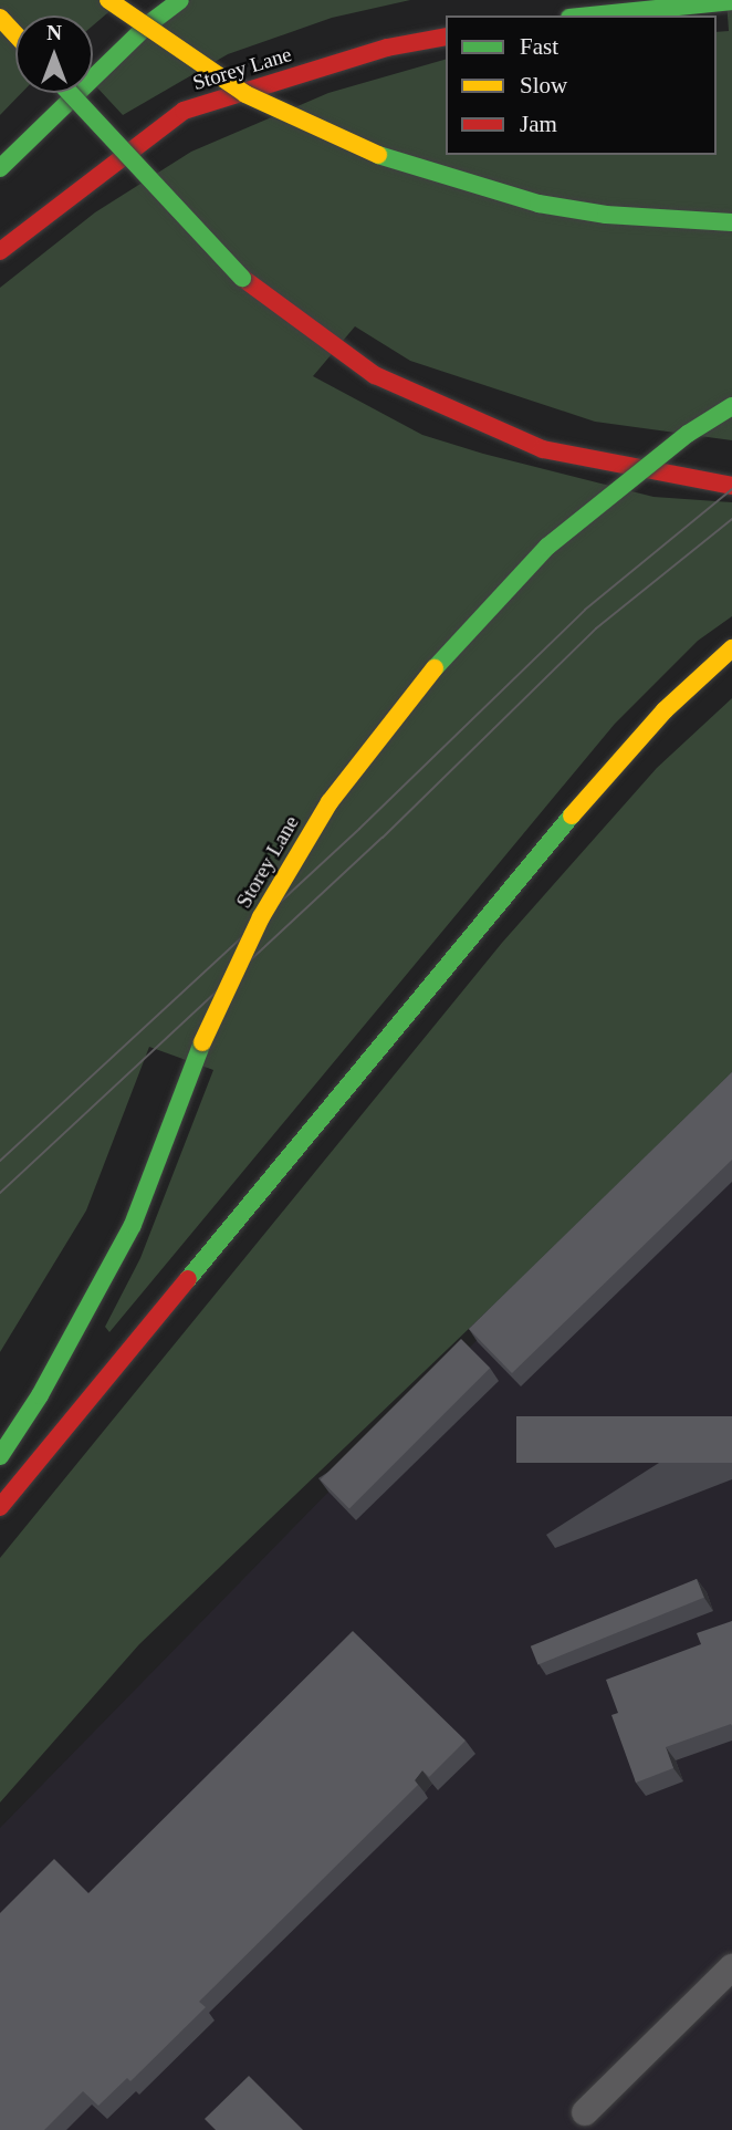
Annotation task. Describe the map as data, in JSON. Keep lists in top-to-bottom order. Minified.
{"streets":{"main road":["Storey Lane"]},"legend":["Fast","Slow","Jam"],"north":"top"}
